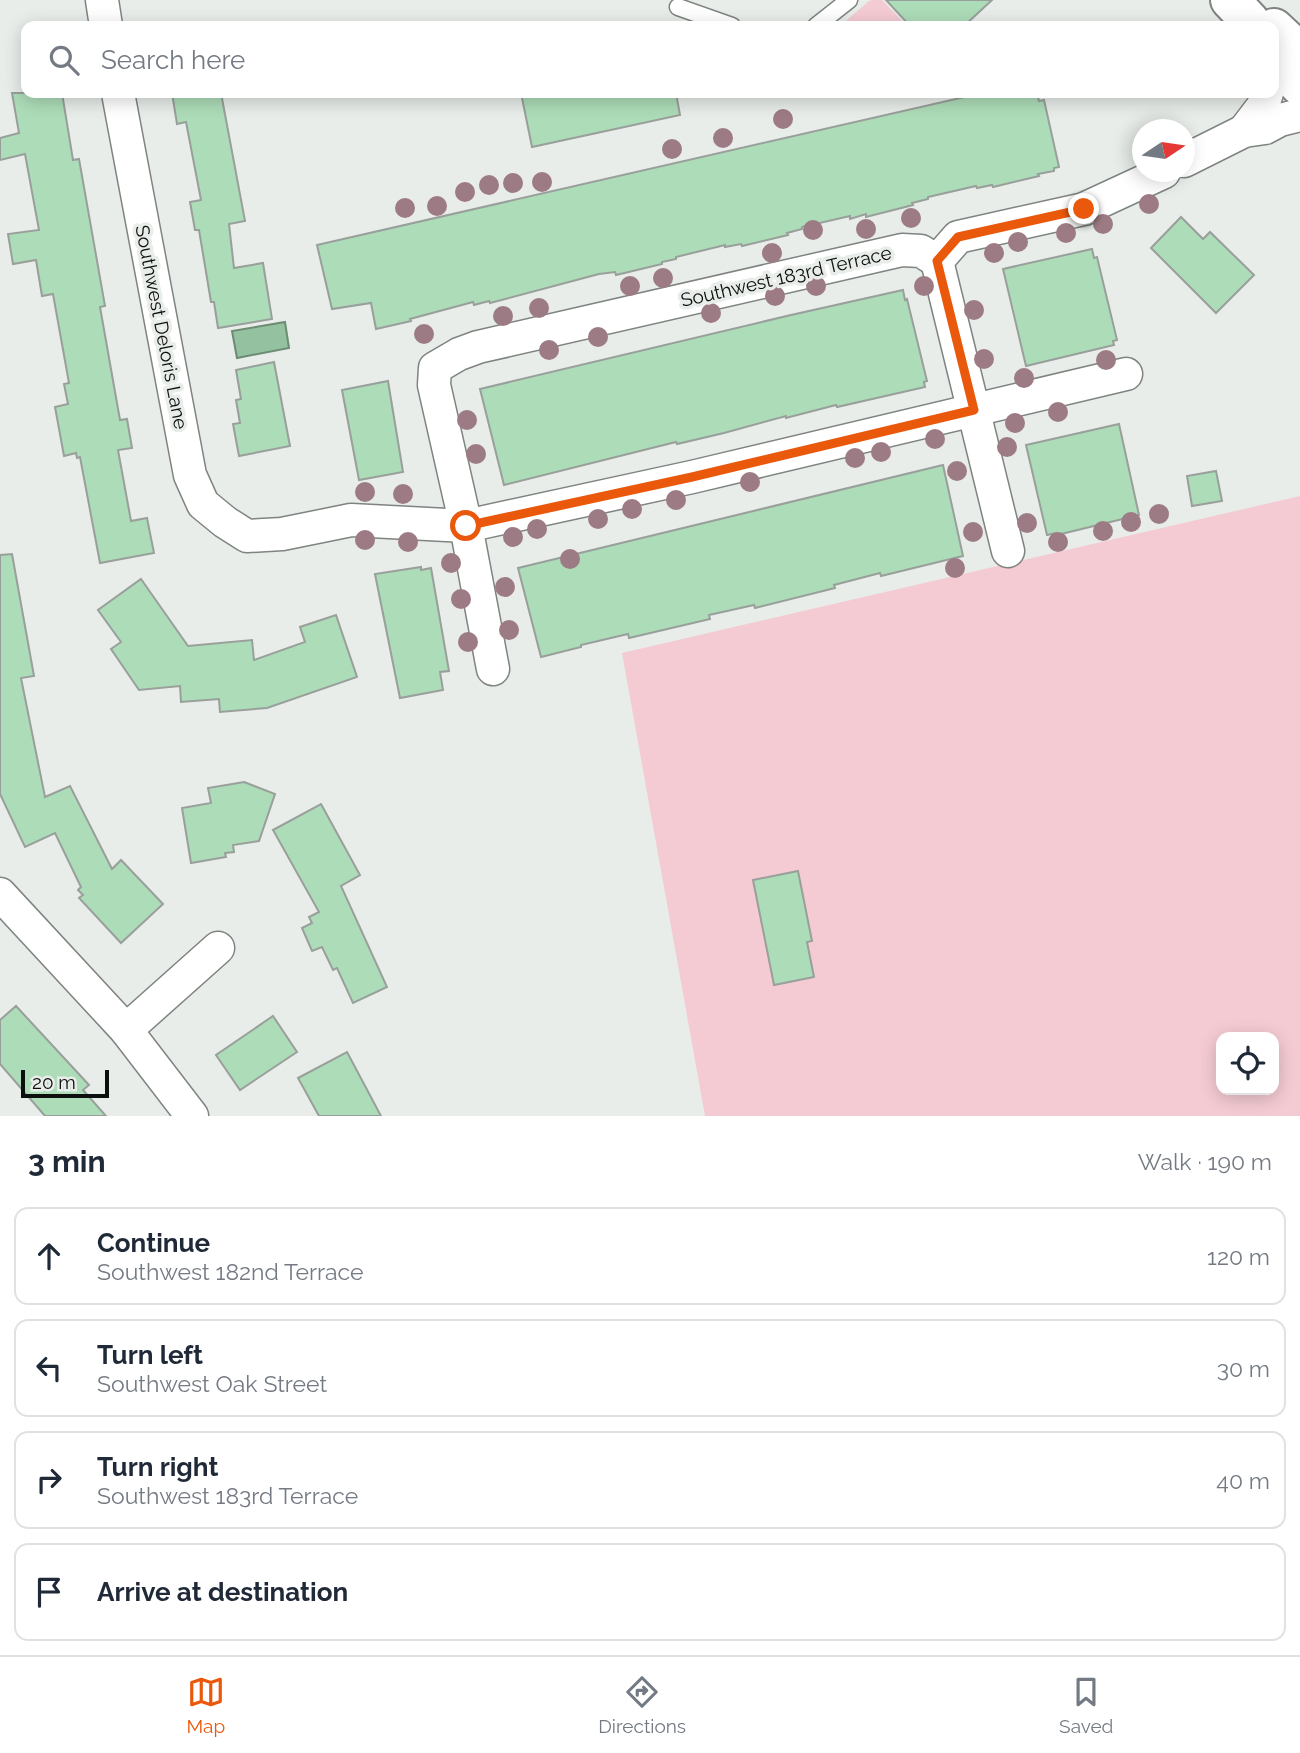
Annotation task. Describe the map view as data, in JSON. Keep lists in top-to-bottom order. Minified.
{"streets":{"street":["Southwest 183rd Terrace","Southwest Deloris Lane"]},"crossings":[["Southwest 183rd Terrace","Southwest Deloris Lane"]],"scale_bar":"20 m","north":"right","page":{"search":"Search here","scale":"20 m","heading":["3 min","Walk · 190 m"],"list":[["Continue","Southwest 182nd Terrace","120 m"],["Turn left","Southwest Oak Street","30 m"],["Turn right","Southwest 183rd Terrace","40 m"],"Arrive at destination"],"nav":["Map","Directions","Saved"]}}
